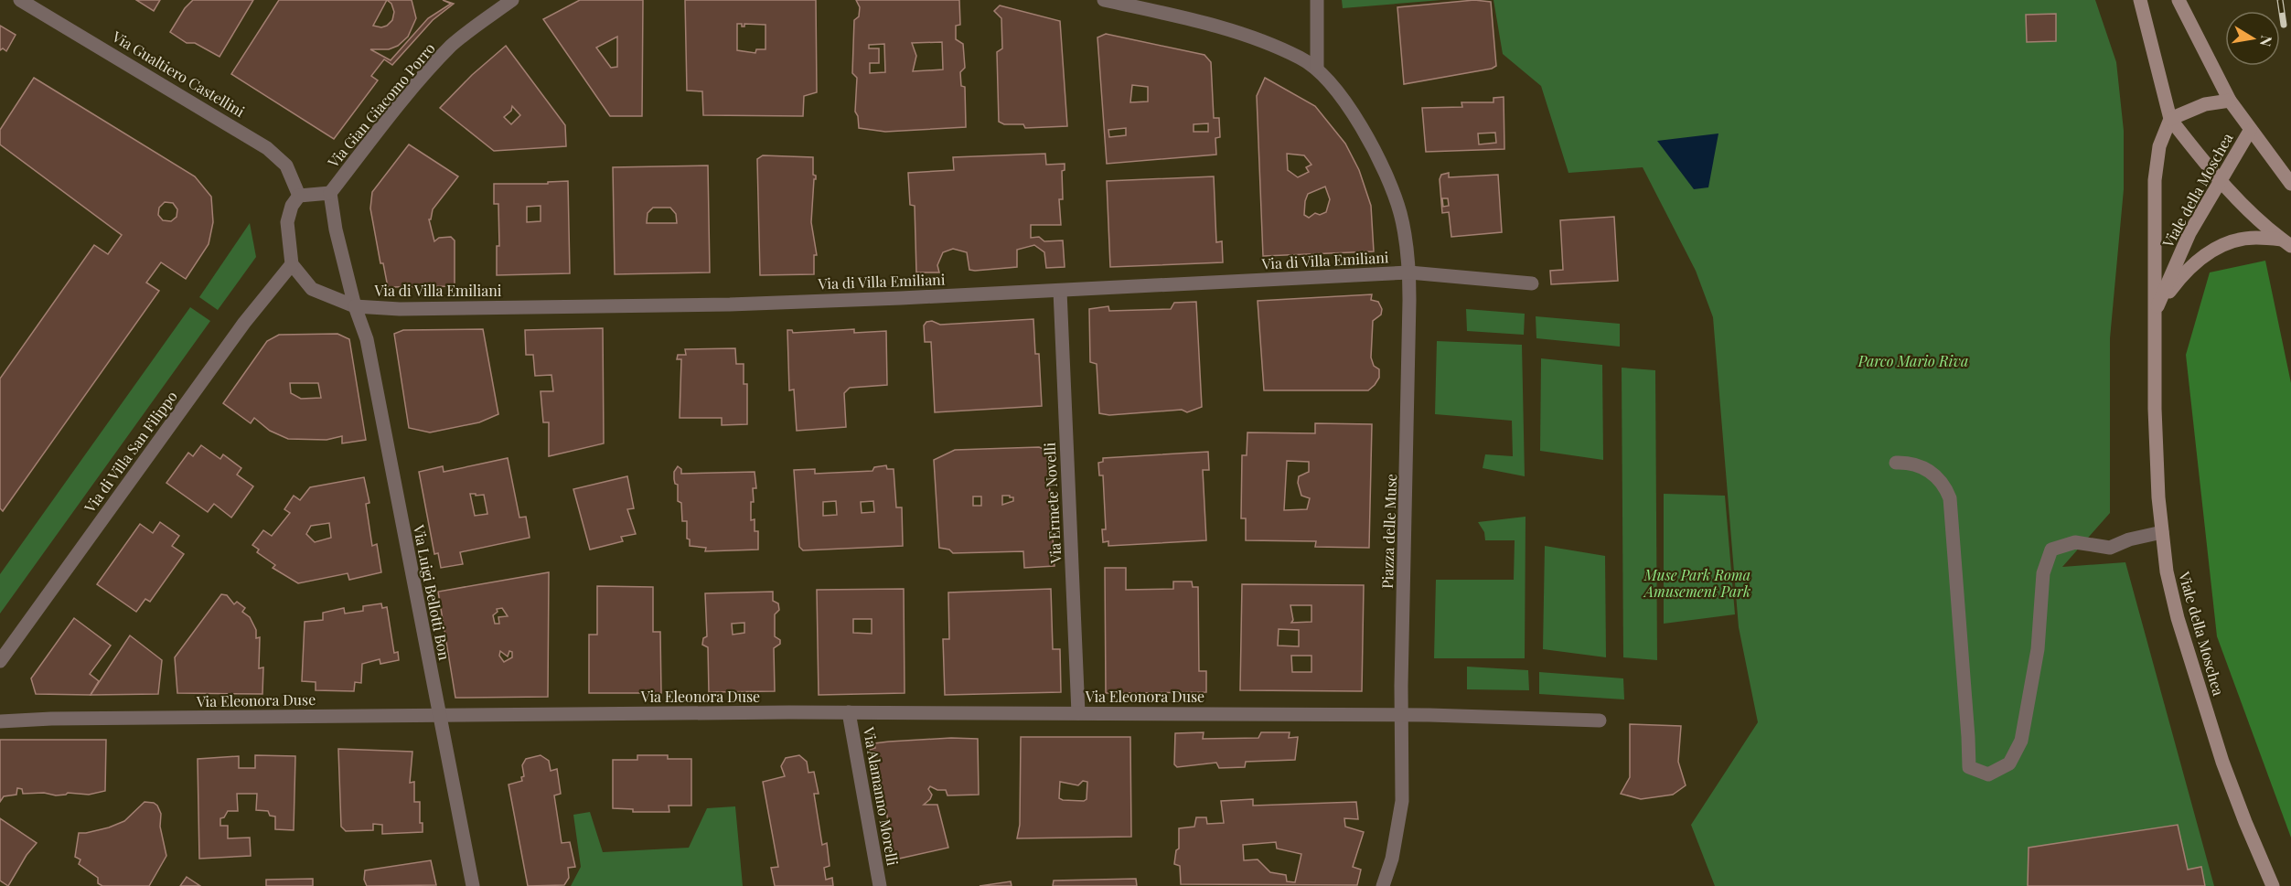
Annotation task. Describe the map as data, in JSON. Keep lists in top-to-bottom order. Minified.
{"streets":{"street":["Via Gualtiero Castellini","Via Gian Giacomo Porro","Viale della Moschea","Via di Villa Emiliani","Via di Villa San Filippo","Via Ermete Novelli","Piazza delle Muse","Via Luigi Bellotti Bon","Via Eleonora Duse","Via Alamanno Morelli"]},"crossings":[["Via Gian Giacomo Porro","Via Luigi Bellotti Bon"],["Via di Villa Emiliani","Via di Villa San Filippo"],["Via di Villa Emiliani","Via Ermete Novelli"],["Via di Villa Emiliani","Piazza delle Muse"],["Via di Villa Emiliani","Via Luigi Bellotti Bon"],["Via Ermete Novelli","Via Eleonora Duse"],["Piazza delle Muse","Via Eleonora Duse"],["Via Luigi Bellotti Bon","Via Eleonora Duse"],["Via Eleonora Duse","Via Alamanno Morelli"]],"parks":["Parco Mario Riva","Muse Park Roma Amusement Park"],"north":"right"}
